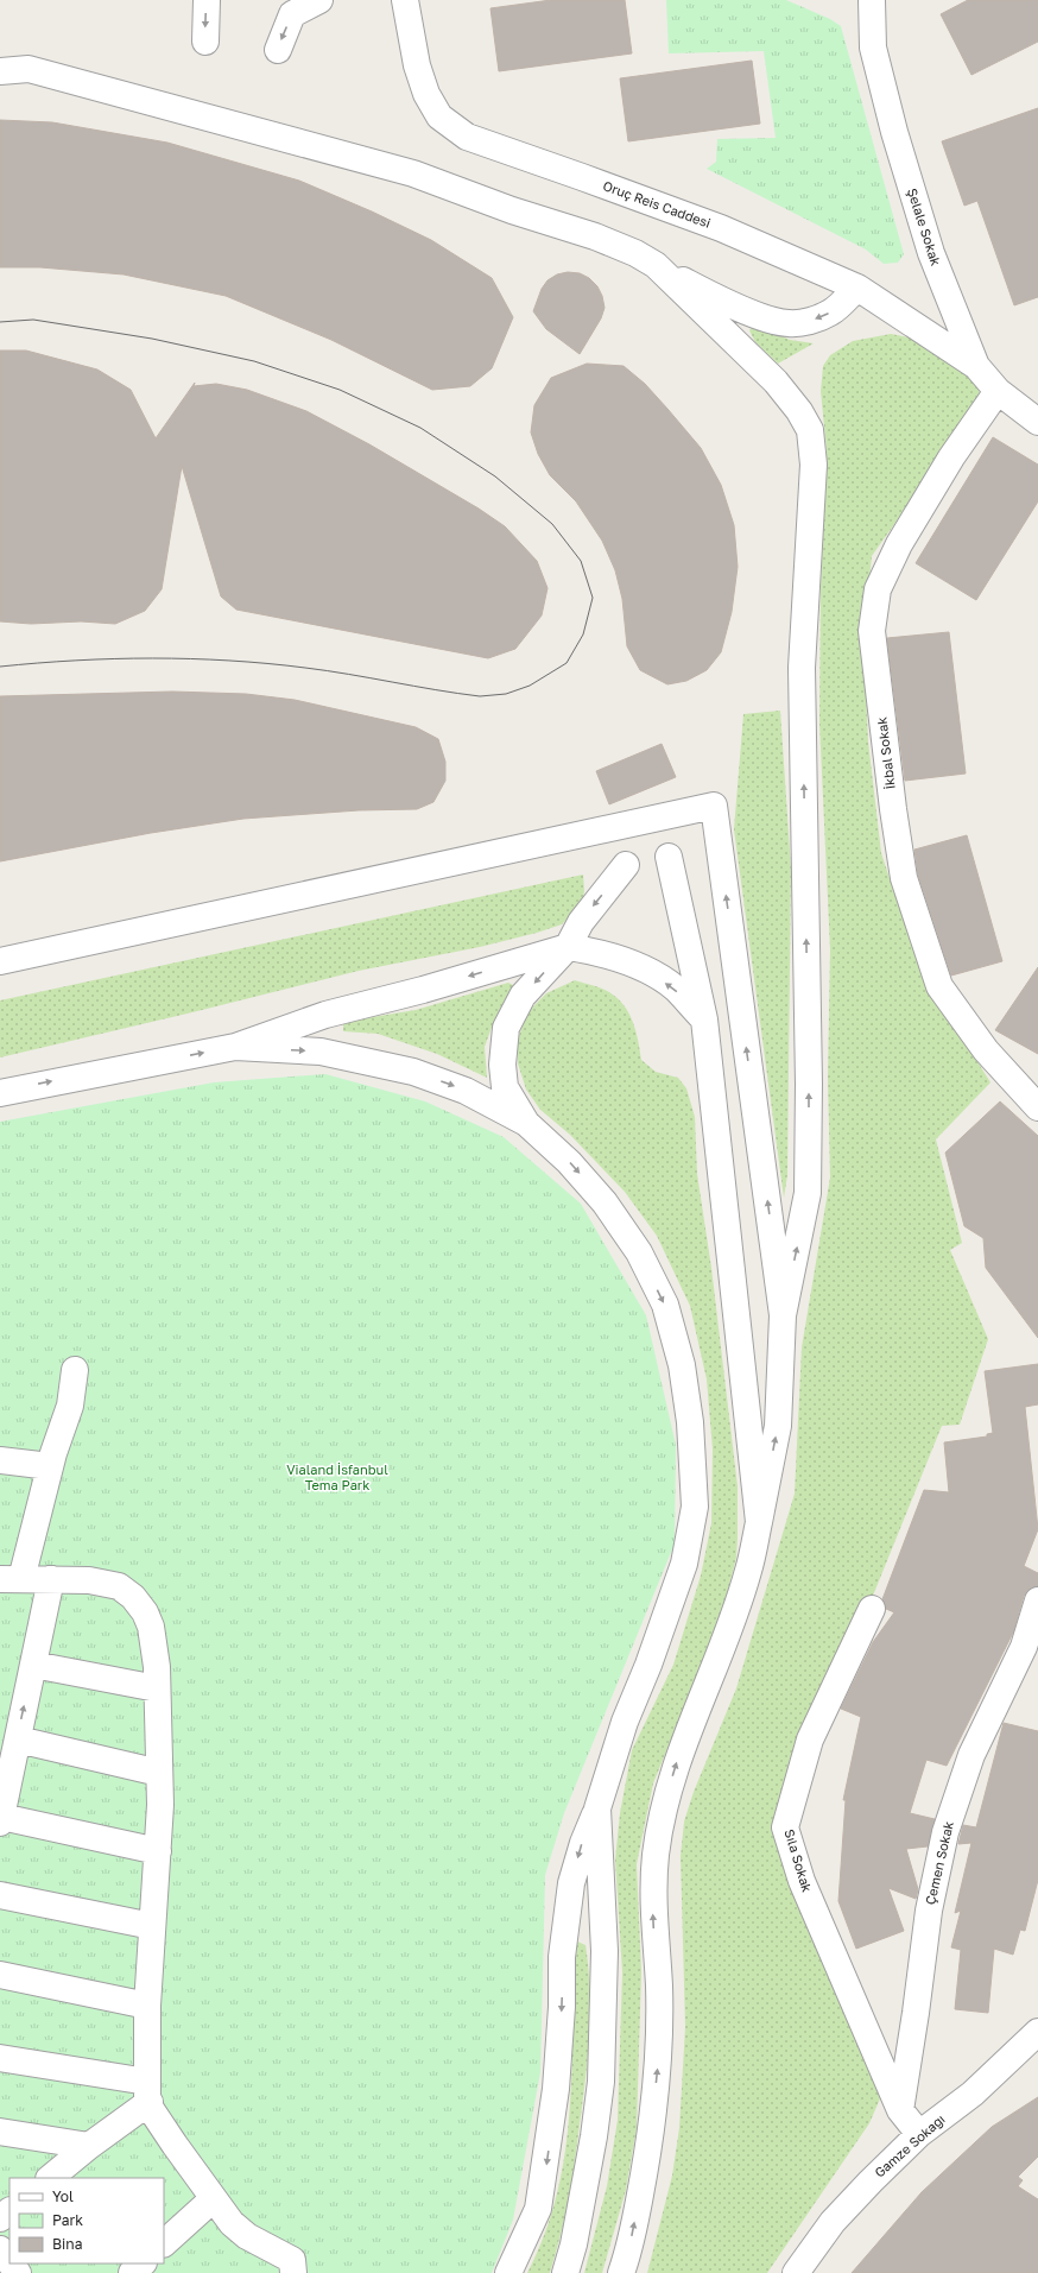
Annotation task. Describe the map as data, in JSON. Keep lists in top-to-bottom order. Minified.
{"streets":{"street":["Oruç Reis Caddesi","Şelale Sokak","İkbal Sokak","Sıla Sokak","Çemen Sokak","Gamze Sokağı"]},"crossings":[["Oruç Reis Caddesi","Şelale Sokak"],["Şelale Sokak","İkbal Sokak"],["Sıla Sokak","Çemen Sokak"]],"parks":["Vialand İsfanbul Tema Park"],"legend":["Yol","Park","Bina"]}
